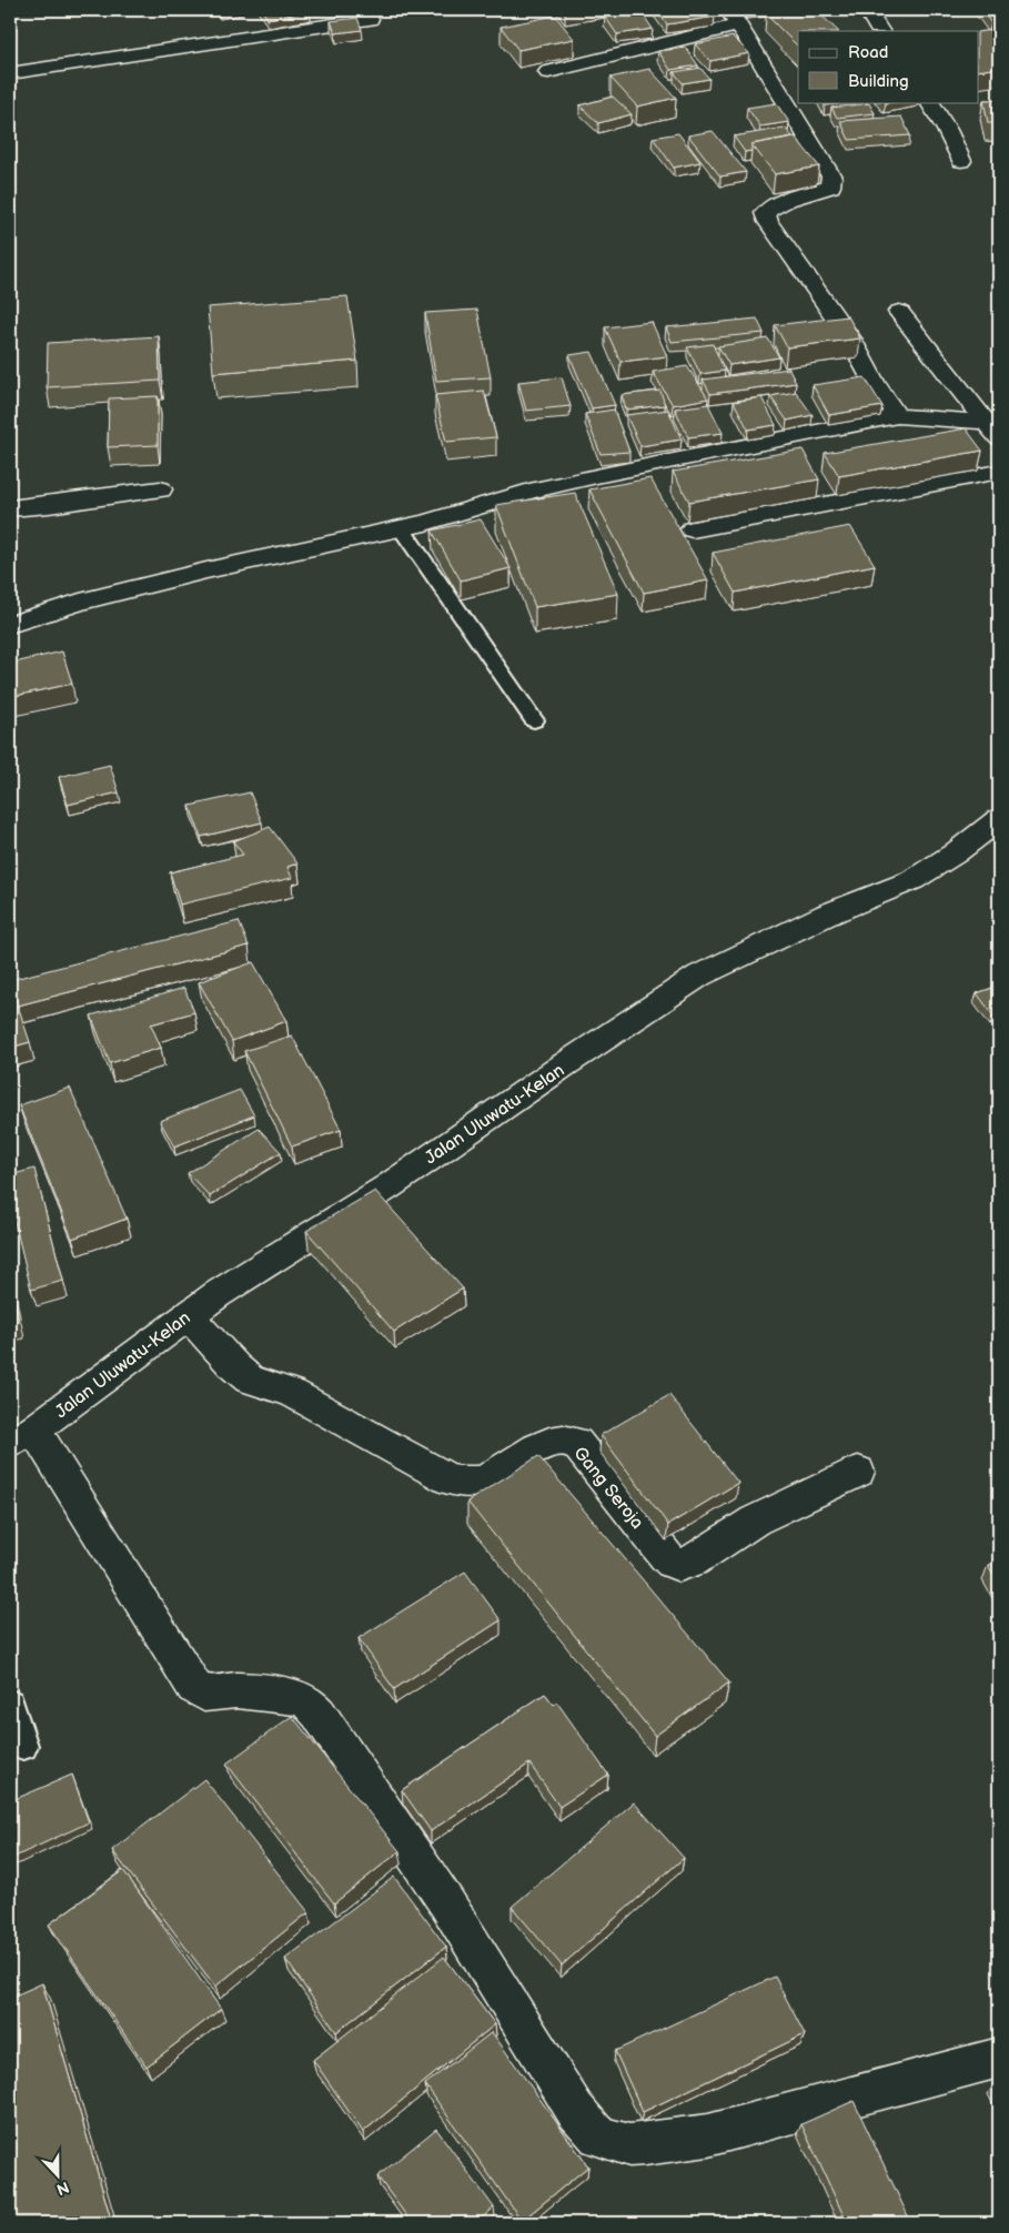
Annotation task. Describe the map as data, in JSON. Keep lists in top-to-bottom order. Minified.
{"streets":{"street":["Jalan Uluwatu-Kelan","Gang Seroja"]},"crossings":[["Jalan Uluwatu-Kelan","Gang Seroja"]],"legend":["Road","Building"],"north":"bottom"}
